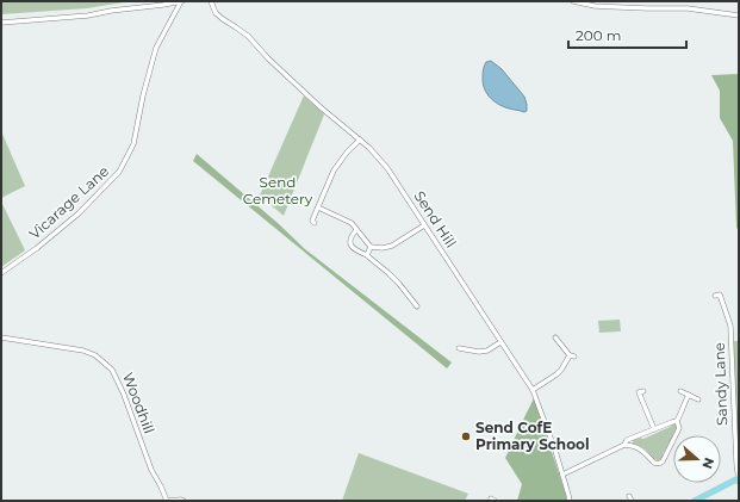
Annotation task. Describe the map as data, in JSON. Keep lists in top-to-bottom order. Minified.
{"streets":{"street":["Vicarage Lane","Send Hill","Sandy Lane","Woodhill"]},"parks":["Send Cemetery"],"places":["Send CofE Primary School"],"scale_bar":"200 m","north":"right"}
